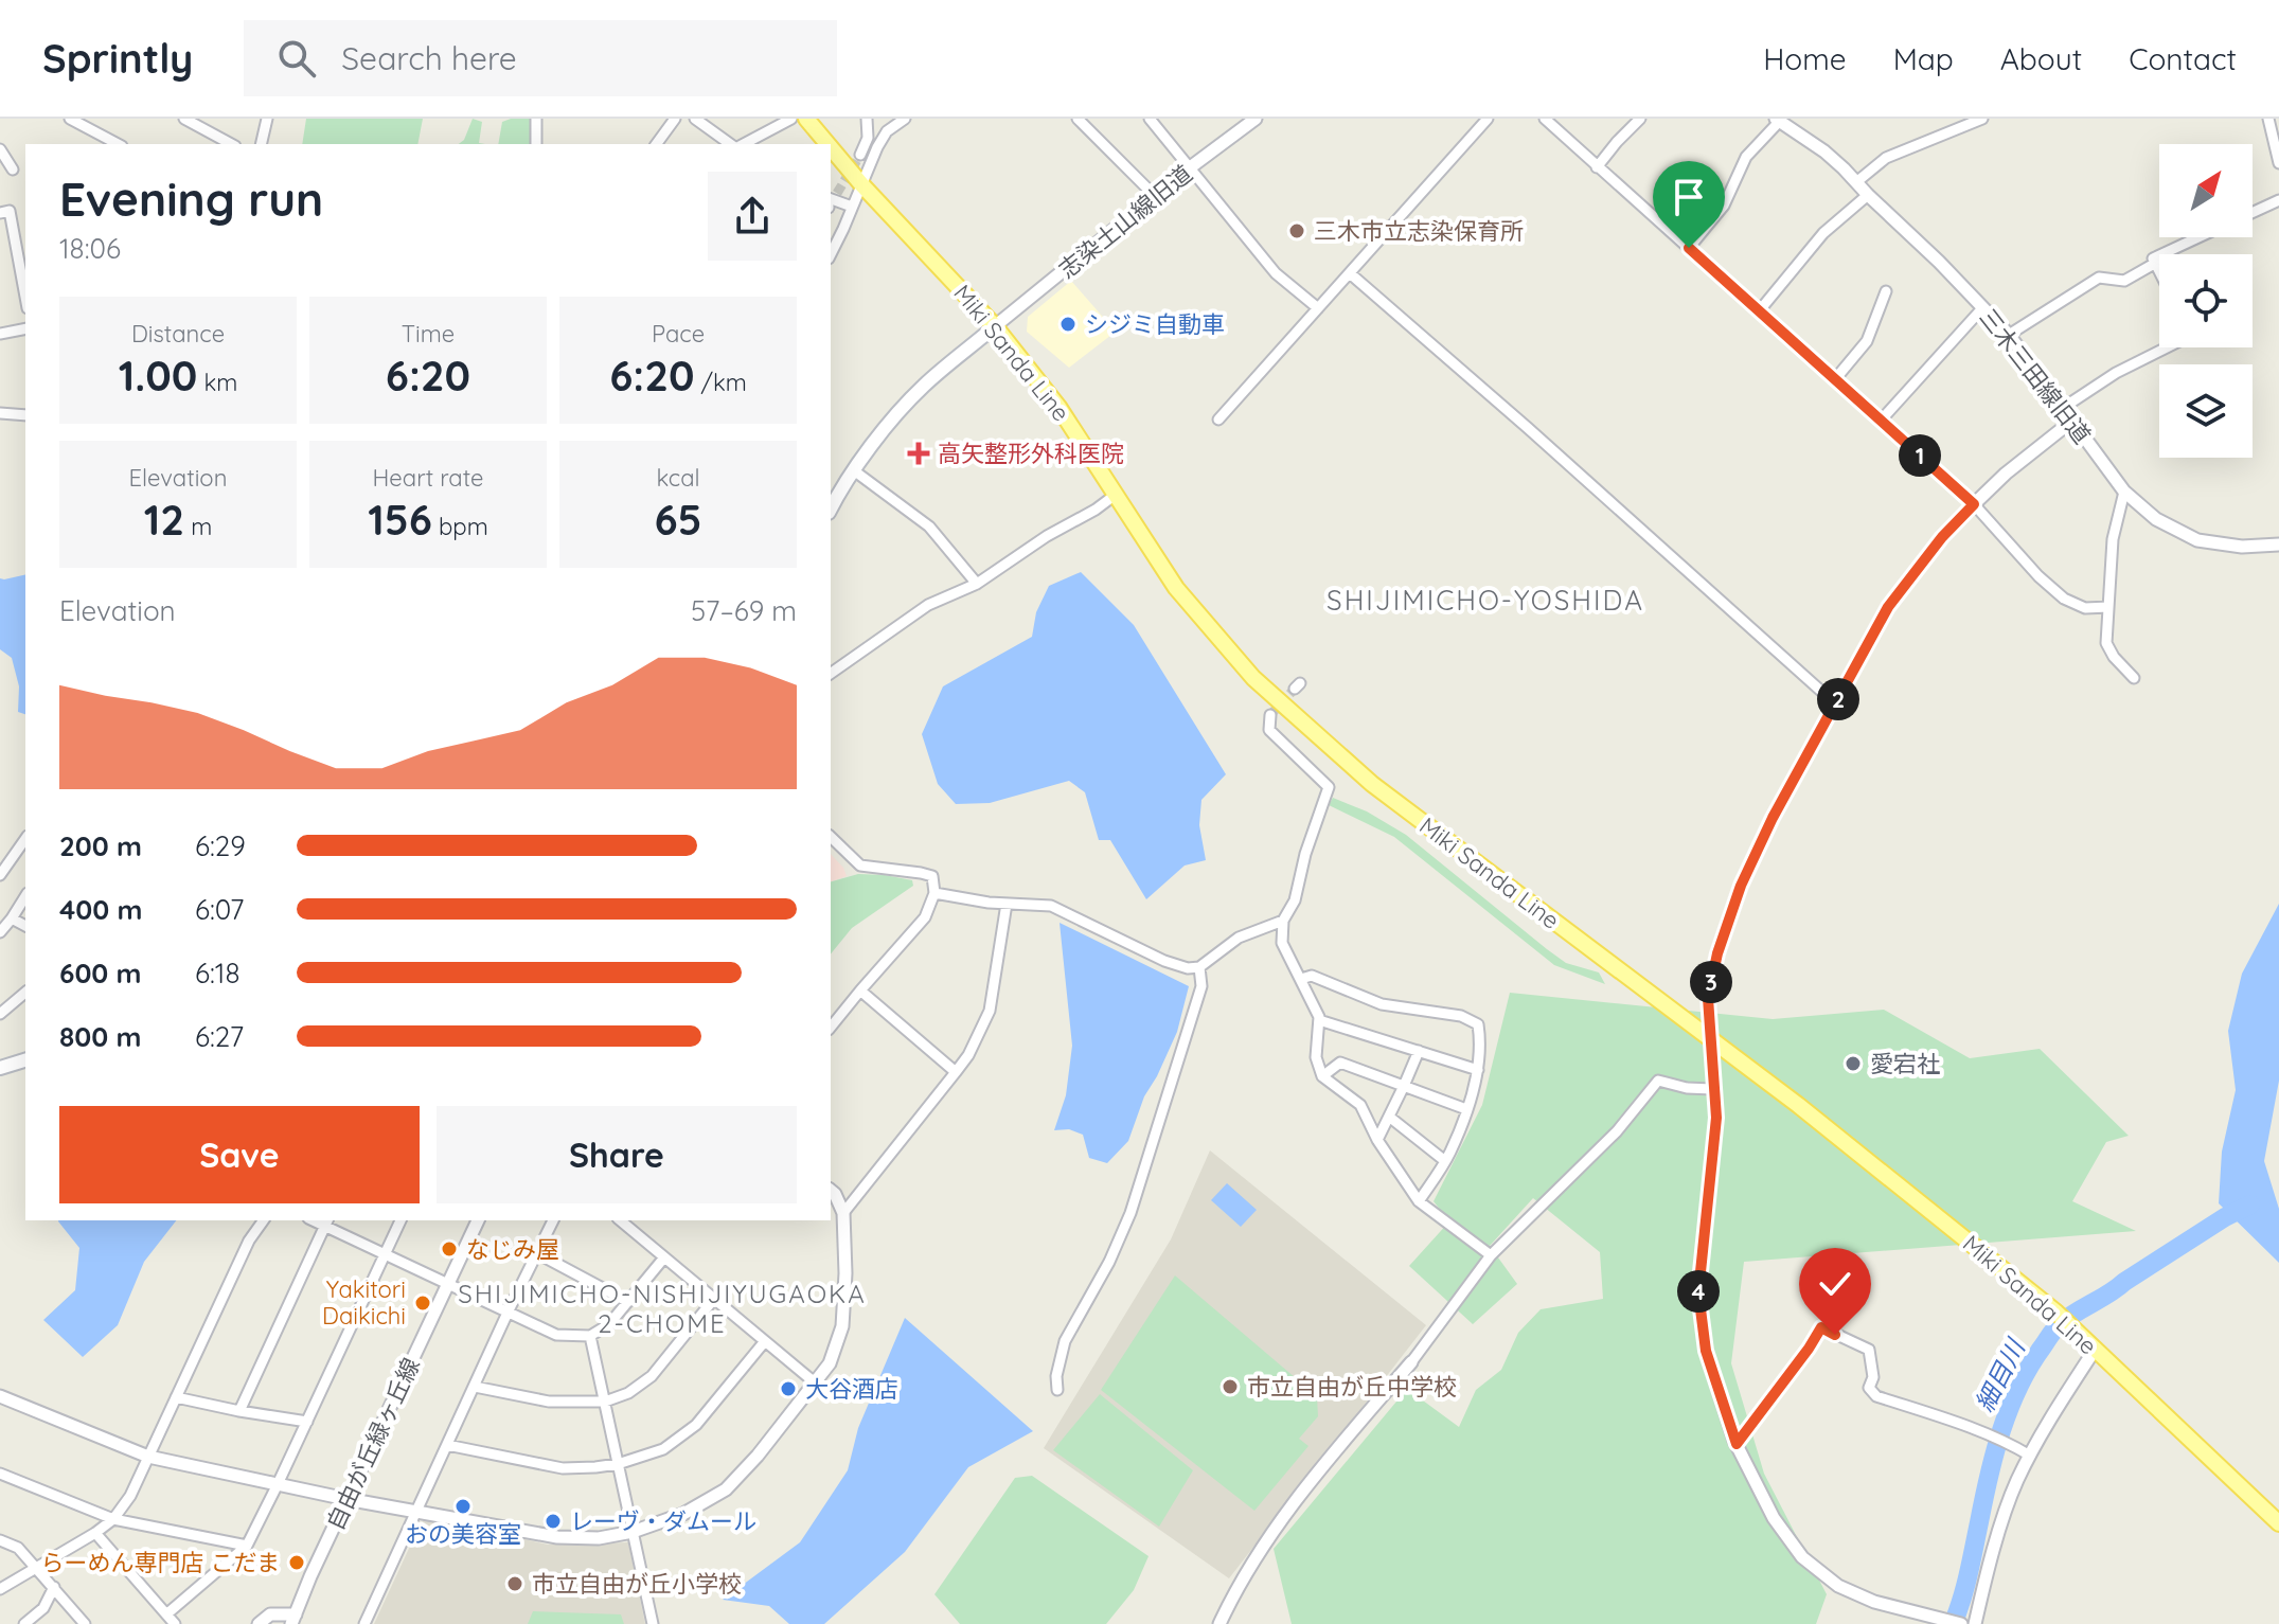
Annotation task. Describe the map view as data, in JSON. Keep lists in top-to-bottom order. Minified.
{"streets":{"main road":["Miki Sanda Line"],"street":["志染土山線旧道","三木三田線旧道","自由が丘緑ヶ丘線"]},"crossings":[["志染土山線旧道","Miki Sanda Line"]],"districts":["SHIJIMICHO-YOSHIDA","SHIJIMICHO-NISHIJIYUGAOKA 2-CHOME"],"water":["細目川"],"places":{"other":["三木市立志染保育所","シジミ自動車","愛宕社","なじみ屋","Yakitori Daikichi","市立自由が丘中学校","大谷酒店","おの美容室","レーヴ・ダムール","らーめん専門店 こだま","市立自由が丘小学校"],"health":["高矢整形外科医院"]},"north":"top right","page":{"header":"Sprintly","search":"Search here","nav":["Home","Map","About","Contact"],"heading":["Evening run","18:06"],"stats":[["Distance","1.00 km"],["Time","6:20"],["Pace","6:20 /km"],["Elevation","12 m"],["Heart rate","156 bpm"],["kcal","65"]],"pins":["1","2","3","4"],"chart":["Elevation","57–69 m"],"list":[{"name":"200 m","note":"6:29"},{"name":"400 m","note":"6:07"},{"name":"600 m","note":"6:18"},{"name":"800 m","note":"6:27"}],"buttons":["Save","Share"]}}
